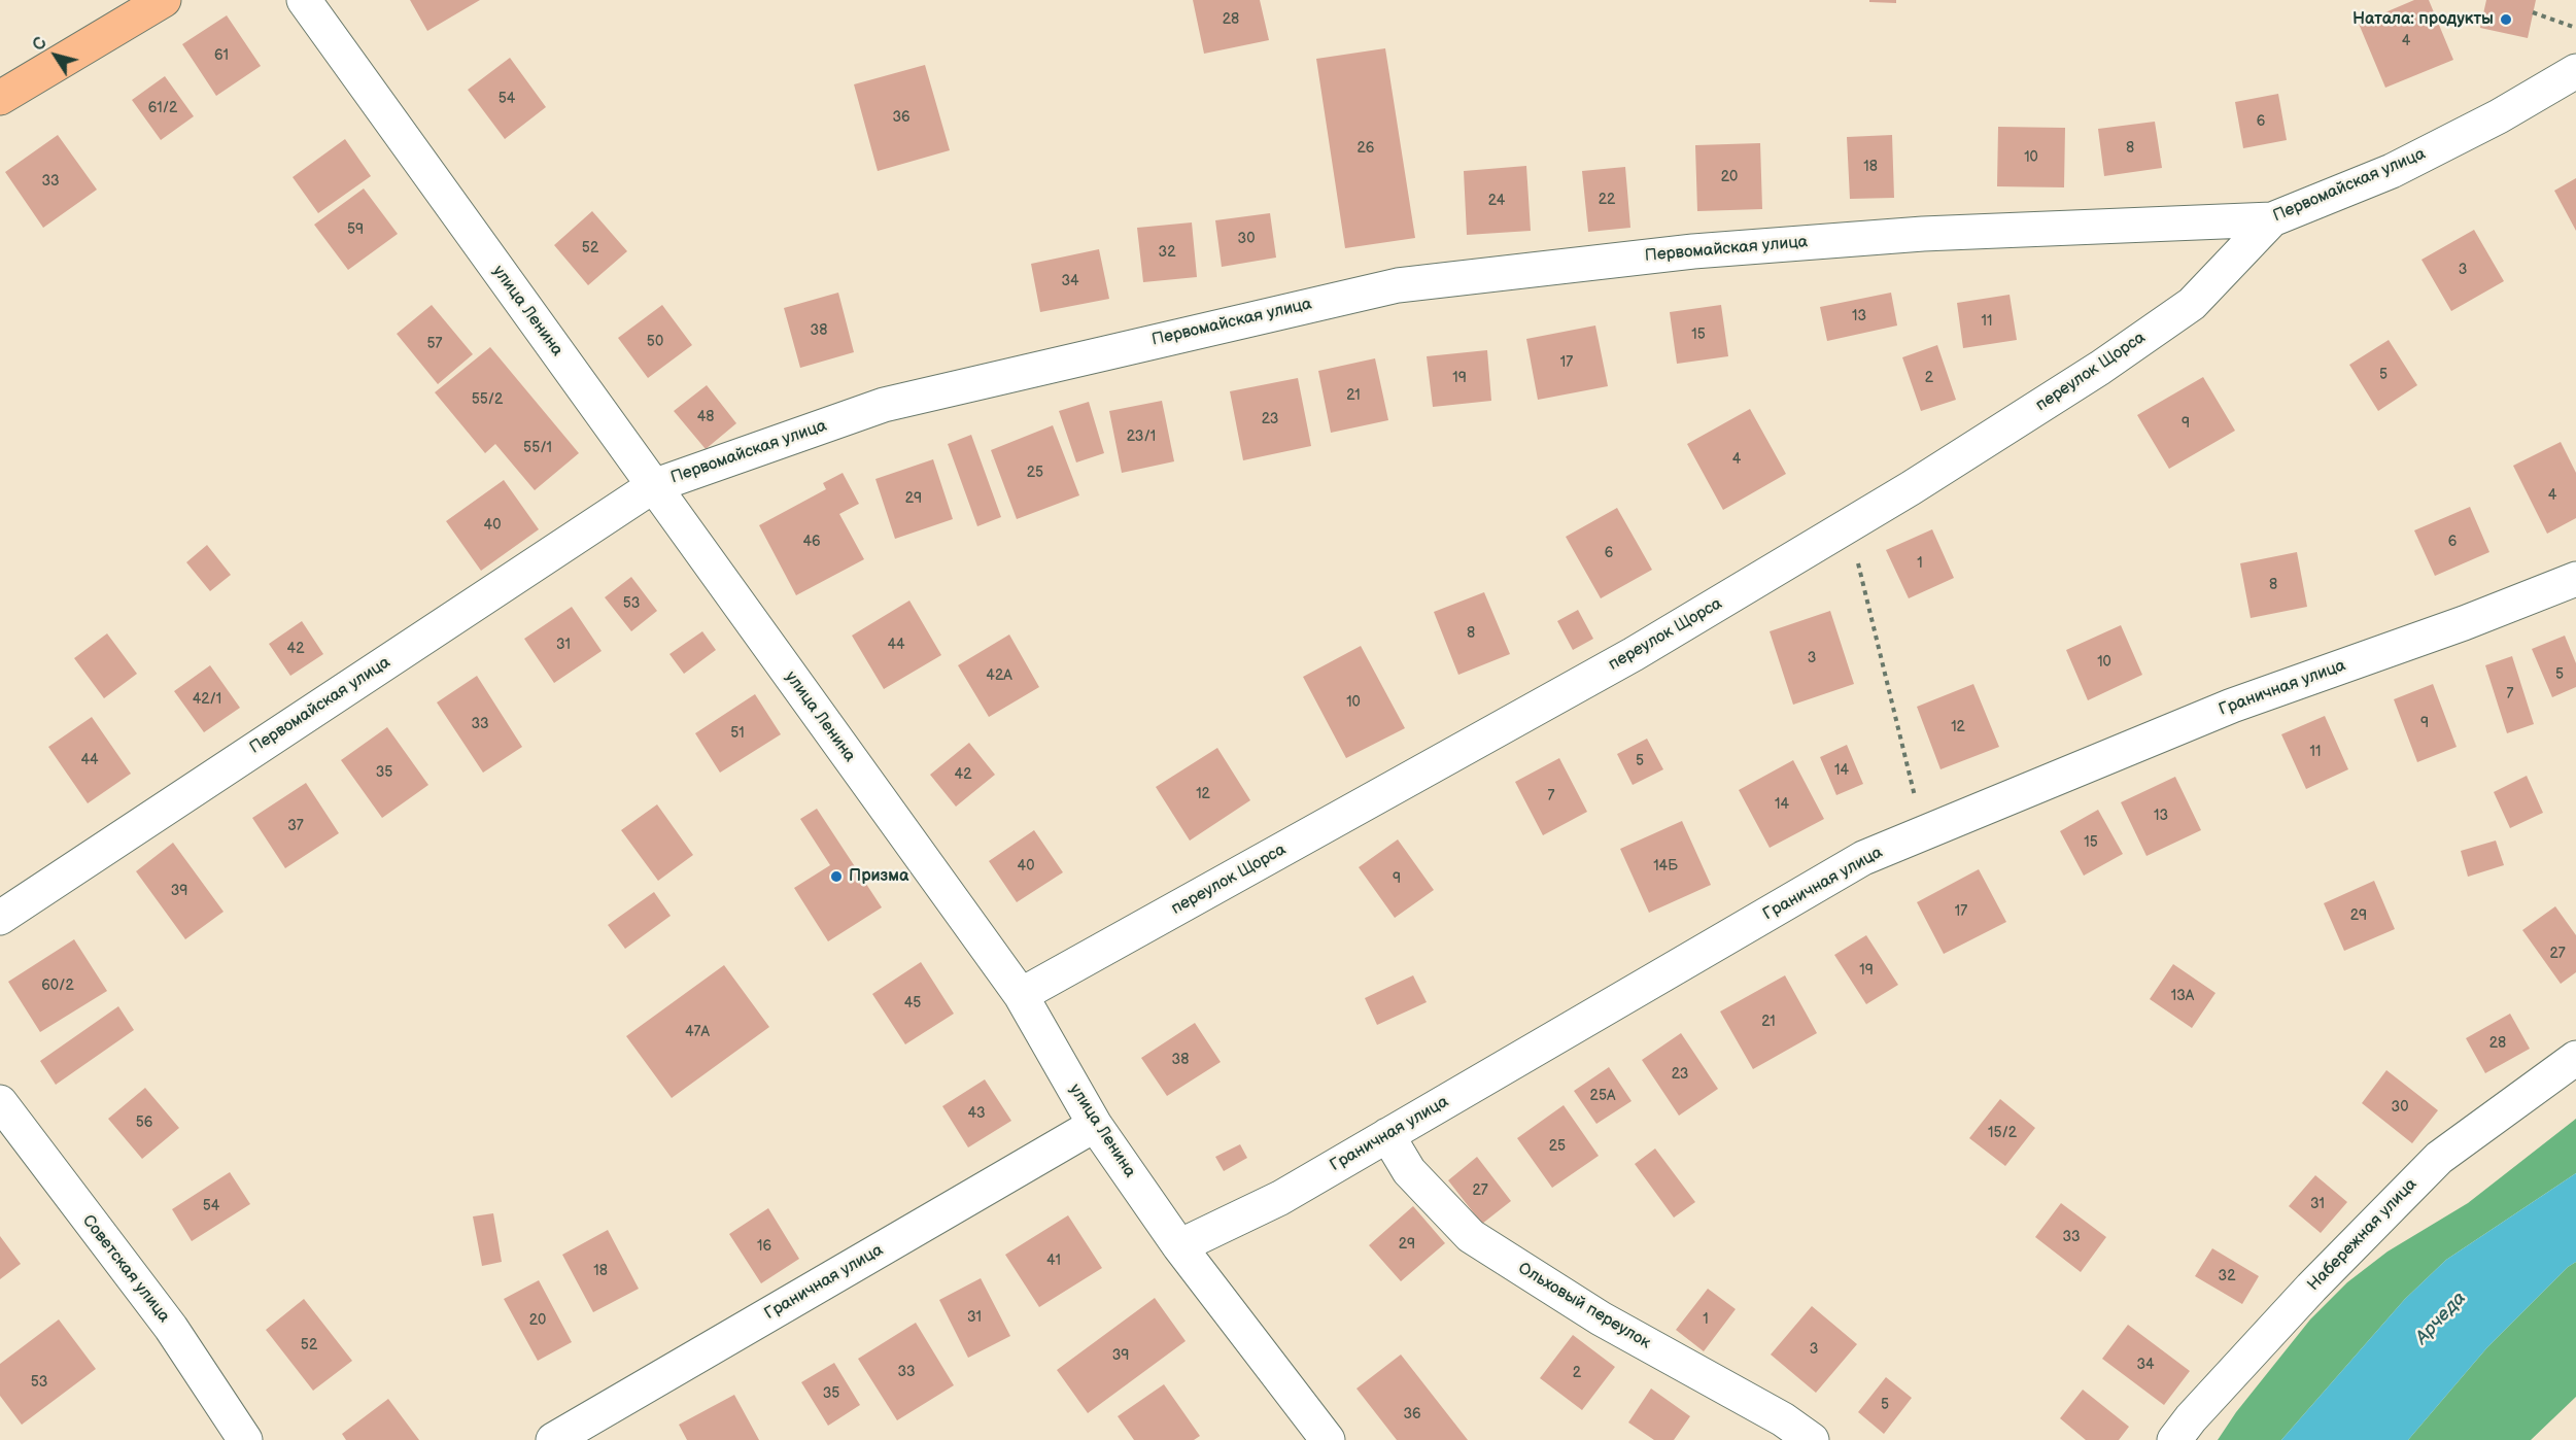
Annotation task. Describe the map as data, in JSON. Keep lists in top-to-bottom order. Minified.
{"streets":{"street":["Первомайская улица","улица Ленина","переулок Щорса","Граничная улица","Набережная улица","Советская улица","Ольховый переулок"]},"crossings":[["Первомайская улица","улица Ленина"],["Первомайская улица","переулок Щорса"],["улица Ленина","переулок Щорса"],["улица Ленина","Граничная улица"],["Граничная улица","Ольховый переулок"]],"water":["Арчеда"],"places":["Натала: продукты","Призма"],"house_numbers":["28","4","61","54","61/2","36","6","26","8","10","18","20","33","22","24","59","30","52","32","3","34","13","11","38","15","50","57","17","5","19","2","21","55/2","48","23","9","23/1","55/1","4","25","4","29","40","46","6","6","1","8","53","8","31","44","42","3","10","5","42А","7","42/1","10","9","33","12","51","11","44","5","14","35","42","12","7","14","13","37","15","40","14Б","9","39","17","29","27","19","60/2","13А","45","21","47А","28","38","23","25А","30","43","56","15/2","25","27","31","54","33","29","16","41","18","32","31","1","20","52","3","39","34","33","2","53","35","5","36"],"north":"top left"}
